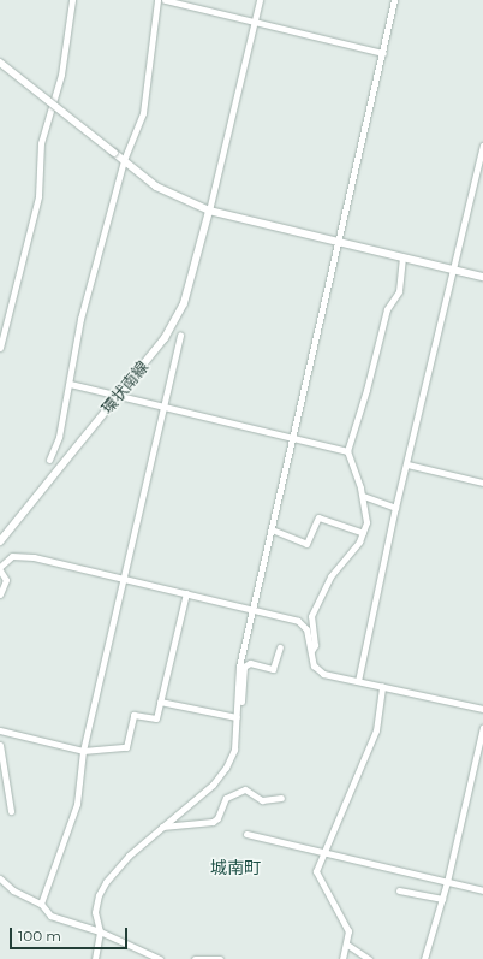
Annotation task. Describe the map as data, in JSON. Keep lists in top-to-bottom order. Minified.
{"streets":{"street":["環状南線"]},"districts":["城南町"],"scale_bar":"100 m"}
